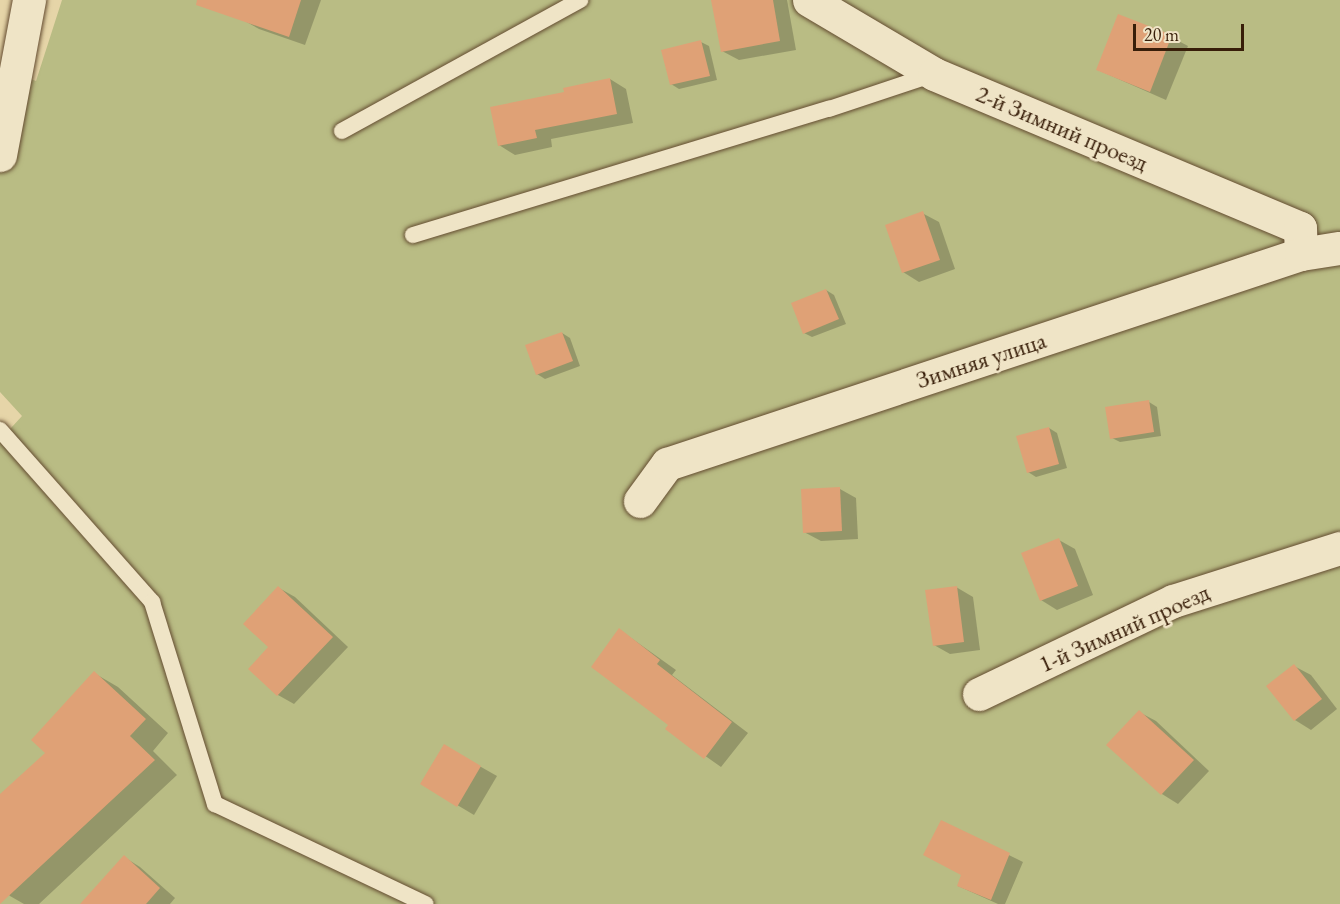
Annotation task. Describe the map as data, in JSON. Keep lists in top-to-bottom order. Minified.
{"streets":{"street":["2-й Зимний проезд","Зимняя улица","1-й Зимний проезд"]},"crossings":[["2-й Зимний проезд","Зимняя улица"]],"scale_bar":"20 m"}
